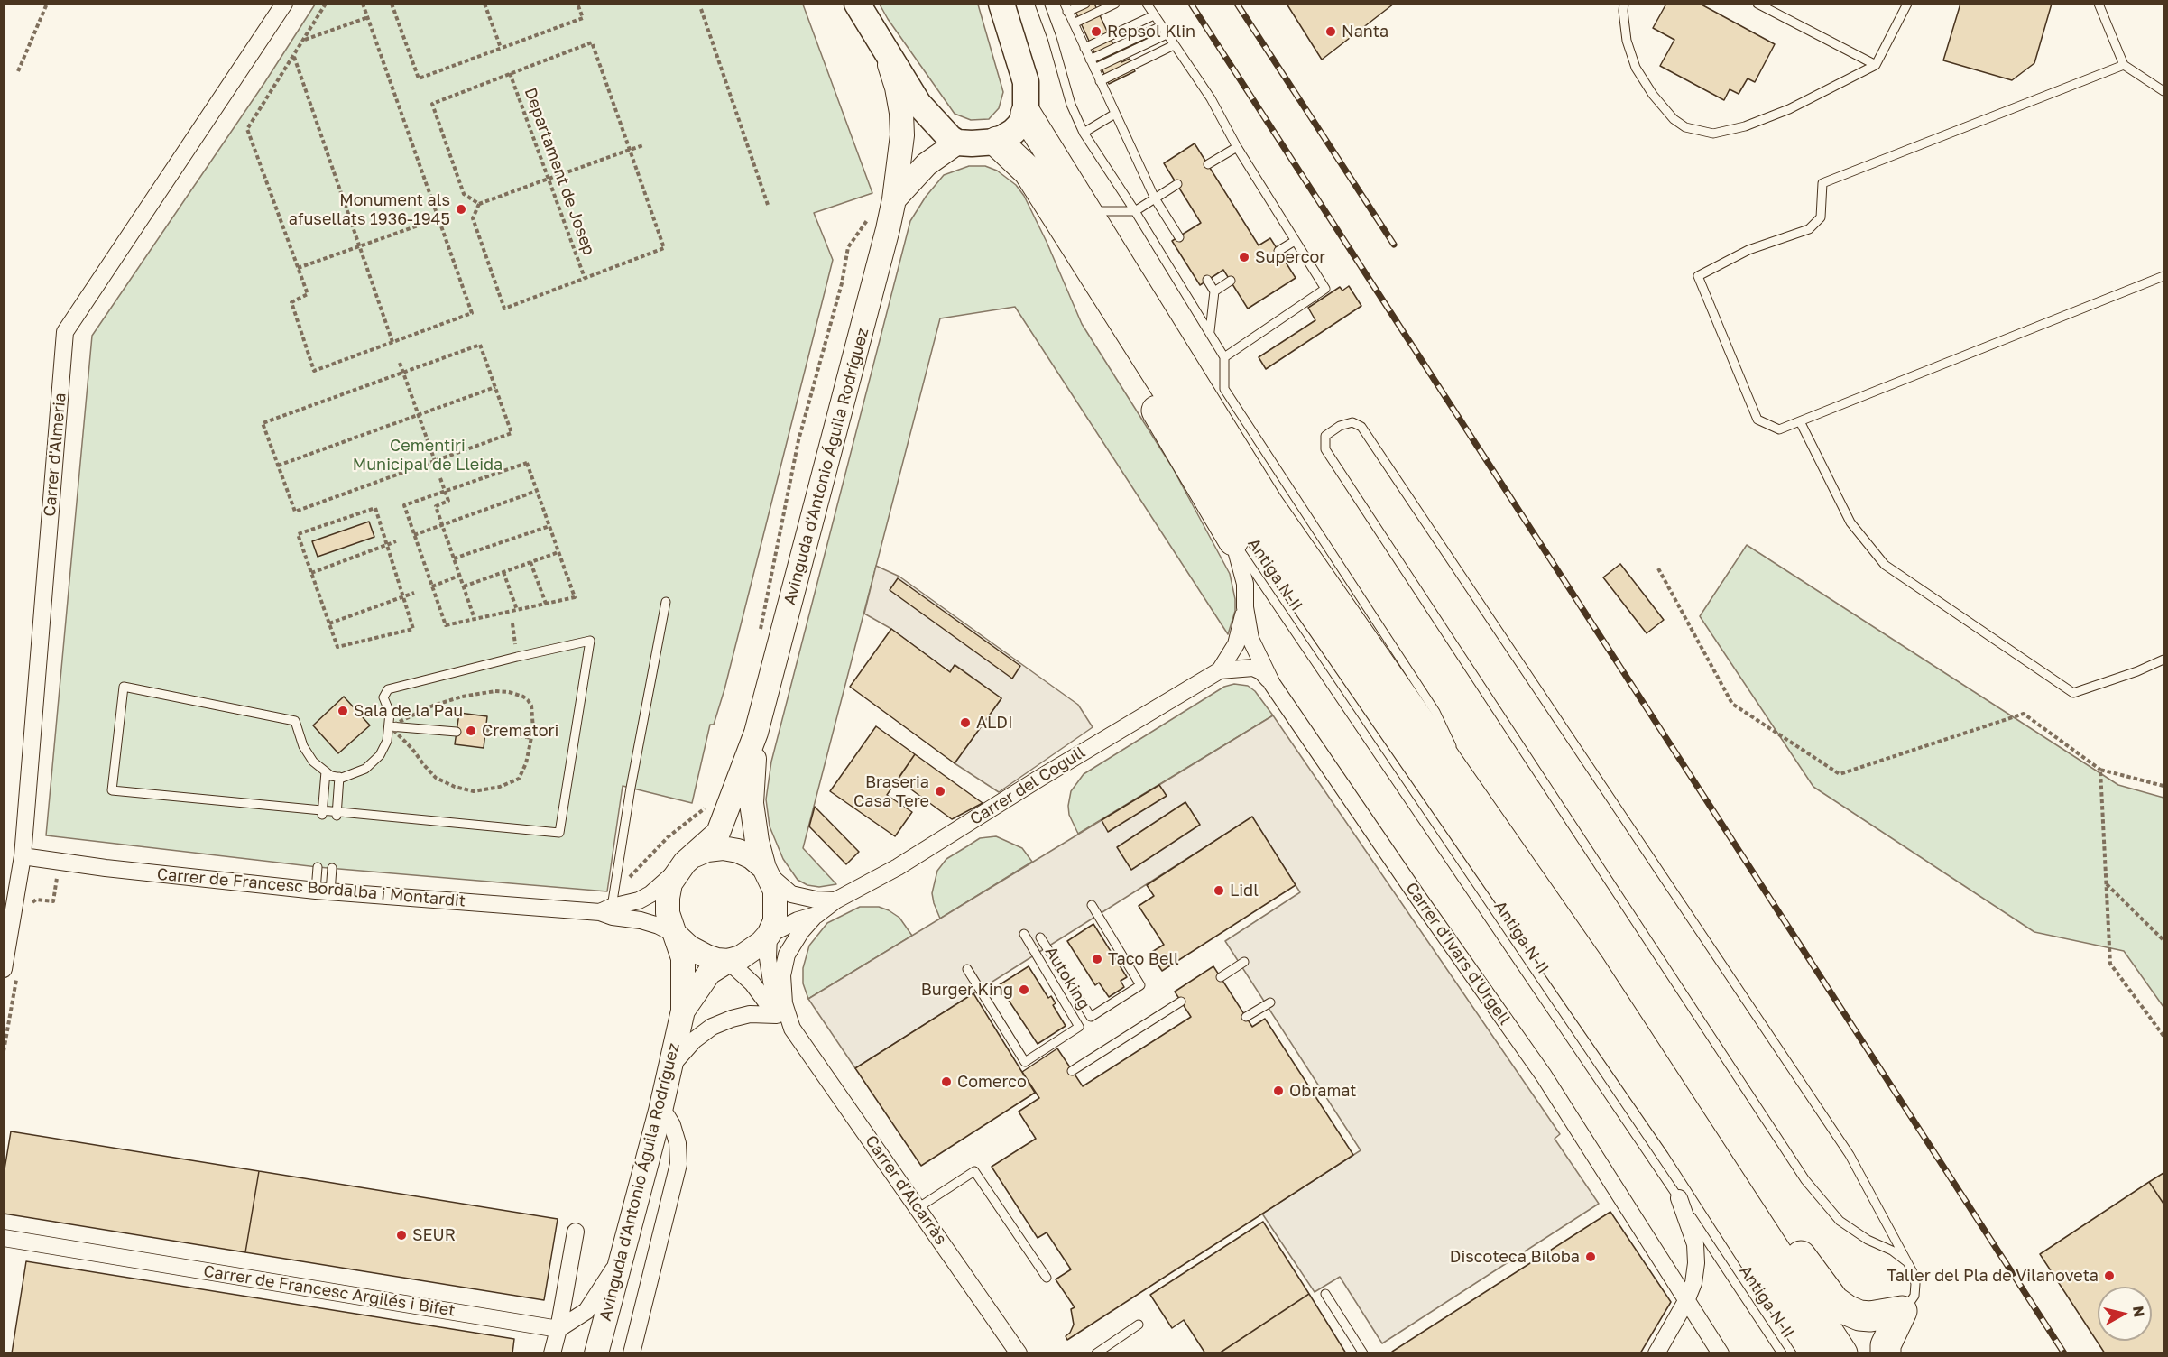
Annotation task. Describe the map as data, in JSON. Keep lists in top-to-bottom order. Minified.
{"streets":{"street":["Carrer d'Almeria","Avinguda d'Antonio Águila Rodríguez","Carrer del Cogull","Carrer de Francesc Bordalba i Montardit","Carrer d'Ivars d'Urgell","Carrer d'Alcarràs","Carrer de Francesc Argilés i Bifet"],"lane":["Antiga N-II","Autoking"],"path":["Departament de Josep"]},"crossings":[["Carrer d'Almeria","Carrer de Francesc Bordalba i Montardit"],["Avinguda d'Antonio Águila Rodríguez","Carrer del Cogull"],["Avinguda d'Antonio Águila Rodríguez","Carrer de Francesc Bordalba i Montardit"],["Avinguda d'Antonio Águila Rodríguez","Carrer d'Alcarràs"],["Antiga N-II","Carrer d'Ivars d'Urgell"],["Carrer del Cogull","Carrer de Francesc Bordalba i Montardit"],["Carrer del Cogull","Carrer d'Alcarràs"],["Carrer de Francesc Bordalba i Montardit","Carrer d'Alcarràs"]],"parks":["Cementiri Municipal de Lleida"],"places":["Repsol Klin","Nanta","Monument als afusellats 1936-1945","Supercor","Sala de la Pau","ALDI","Crematori","Braseria Casa Tere","Lidl","Taco Bell","Burger King","Comerco","Obramat","SEUR","Discoteca Biloba","Taller del Pla de Vilanoveta"],"north":"right"}
